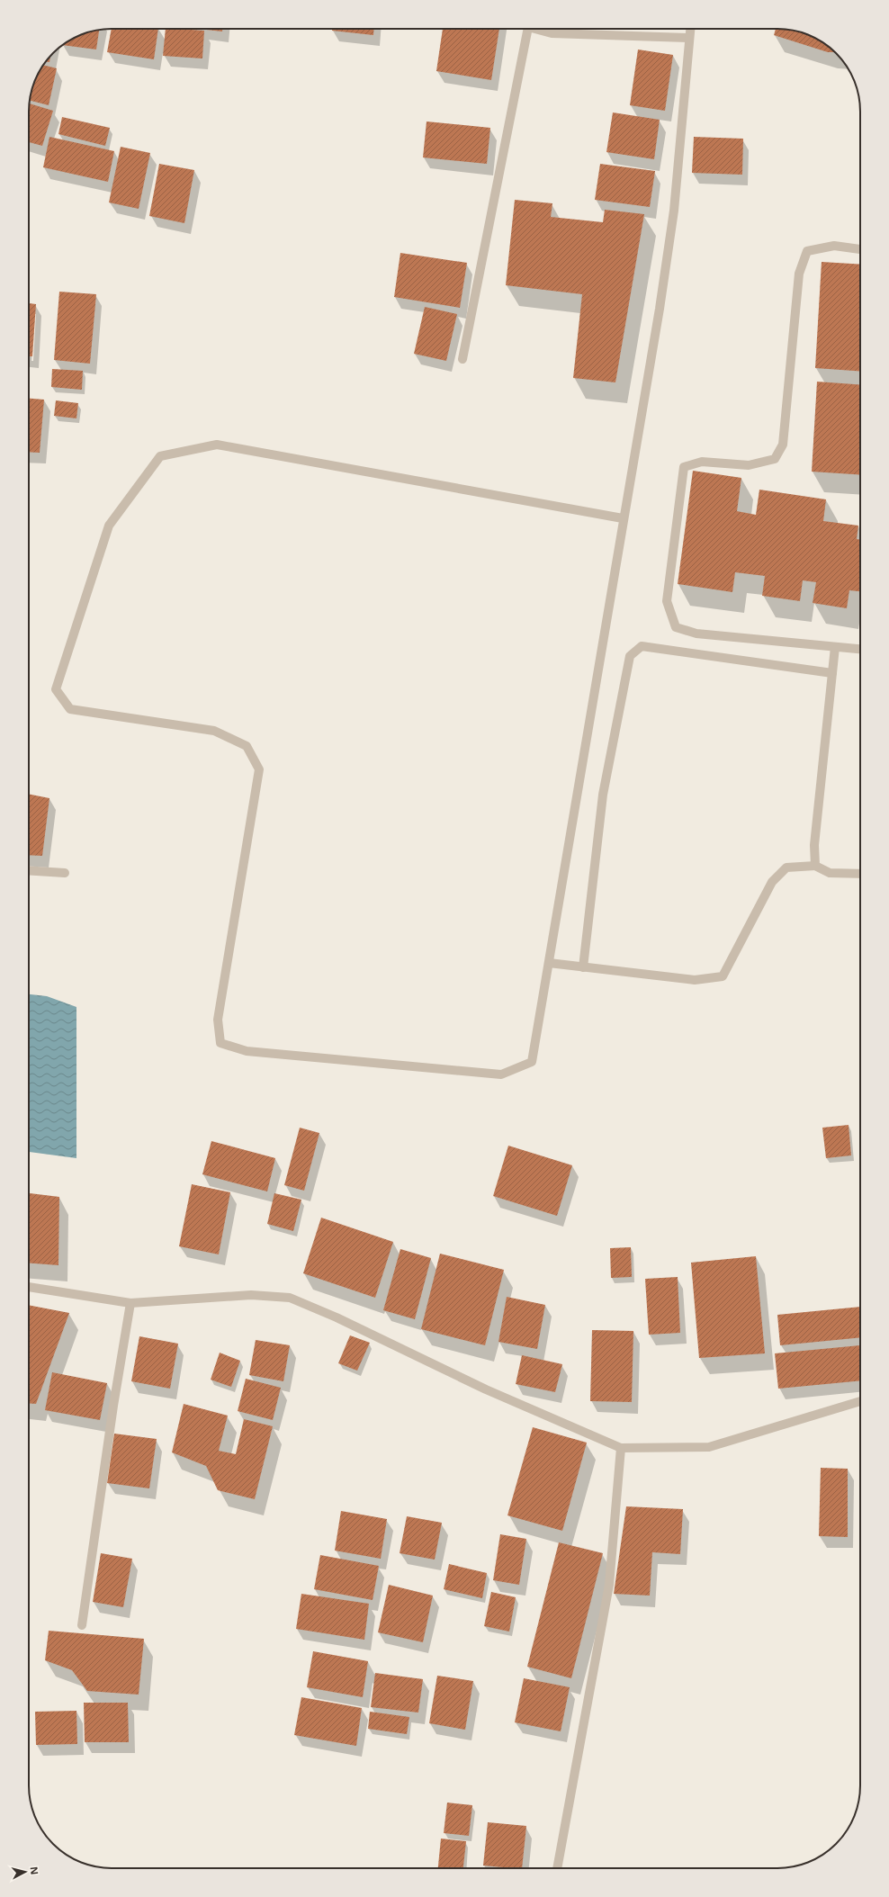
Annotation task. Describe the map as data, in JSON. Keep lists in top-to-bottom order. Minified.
{"north":"right"}
